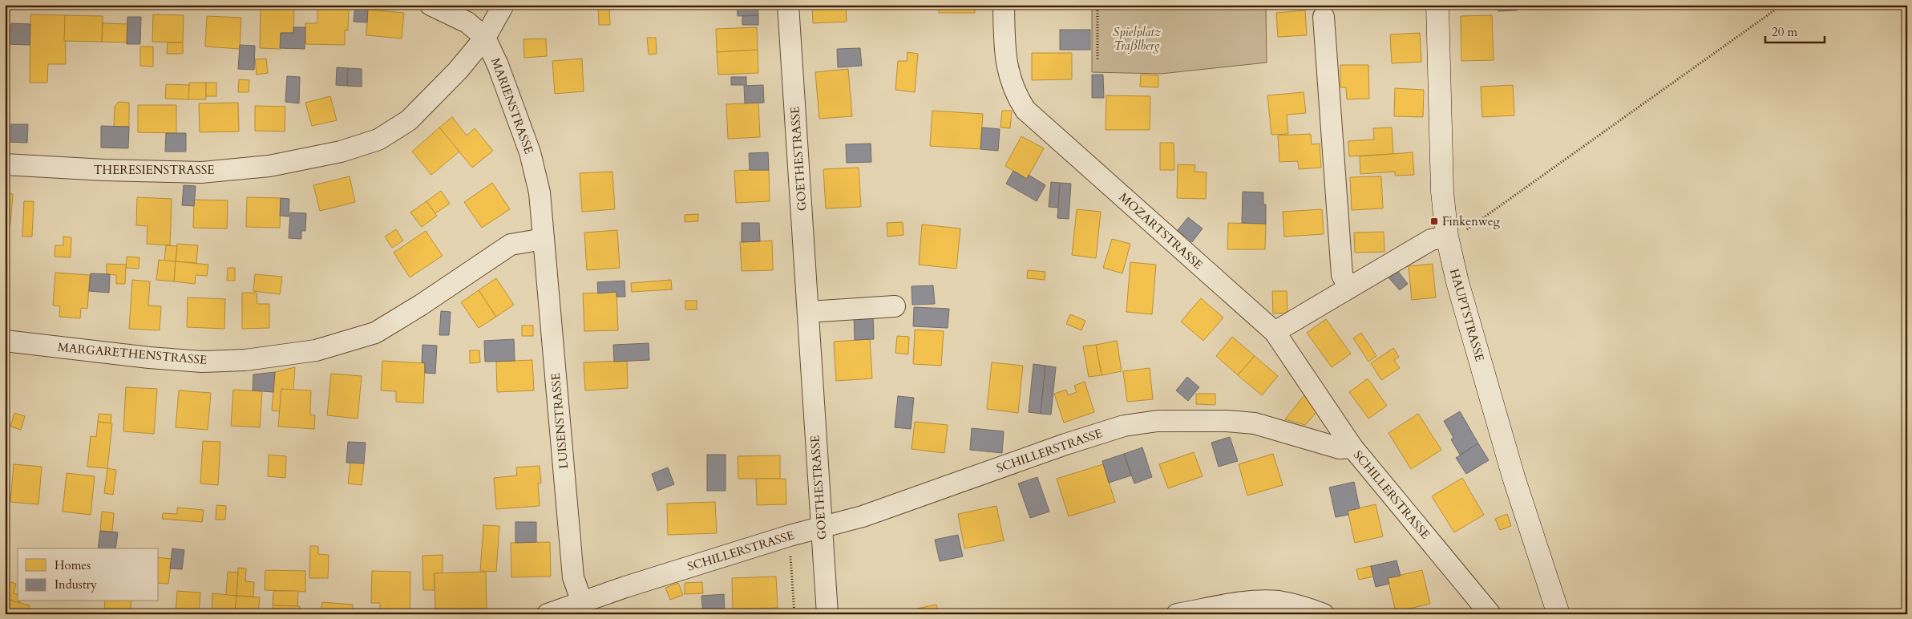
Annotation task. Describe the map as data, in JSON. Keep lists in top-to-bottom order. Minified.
{"streets":{"street":["MARIENSTRASSE","GOETHESTRASSE","THERESIENSTRASSE","MOZARTSTRASSE","HAUPTSTRASSE","MARGARETHENSTRASSE","LUISENSTRASSE","SCHILLERSTRASSE"]},"crossings":[["MARIENSTRASSE","THERESIENSTRASSE"],["MARIENSTRASSE","MARGARETHENSTRASSE"],["MARIENSTRASSE","LUISENSTRASSE"],["GOETHESTRASSE","SCHILLERSTRASSE"],["MOZARTSTRASSE","SCHILLERSTRASSE"],["MARGARETHENSTRASSE","LUISENSTRASSE"],["LUISENSTRASSE","SCHILLERSTRASSE"]],"parks":["Spielplatz Traßlberg"],"places":{"transit":["Finkenweg"]},"legend":["Homes","Industry"],"scale_bar":"20 m"}
